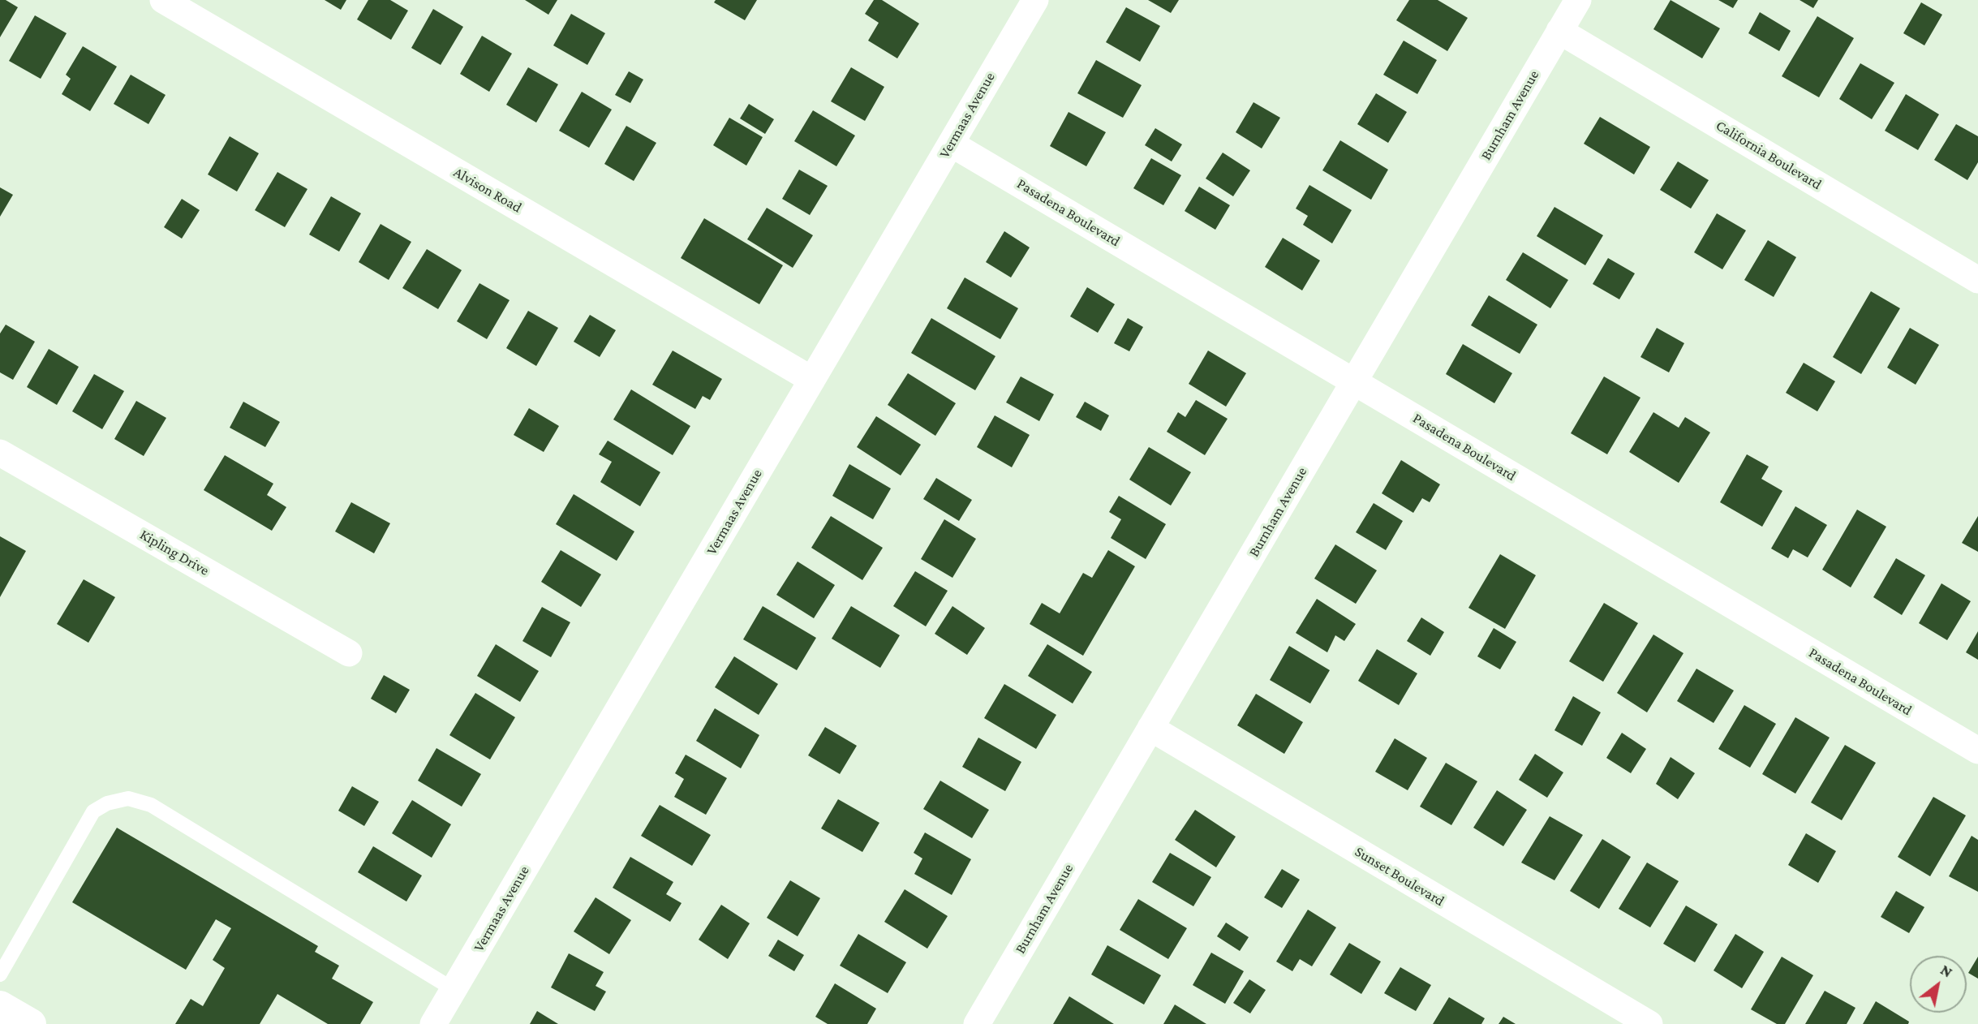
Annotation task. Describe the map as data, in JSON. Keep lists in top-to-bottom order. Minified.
{"streets":{"street":["Vermaas Avenue","Burnham Avenue","California Boulevard","Alvison Road","Pasadena Boulevard","Kipling Drive","Sunset Boulevard"]},"crossings":[["Vermaas Avenue","Alvison Road"],["Vermaas Avenue","Pasadena Boulevard"],["Burnham Avenue","California Boulevard"],["Burnham Avenue","Pasadena Boulevard"],["Burnham Avenue","Sunset Boulevard"]],"north":"top right"}
